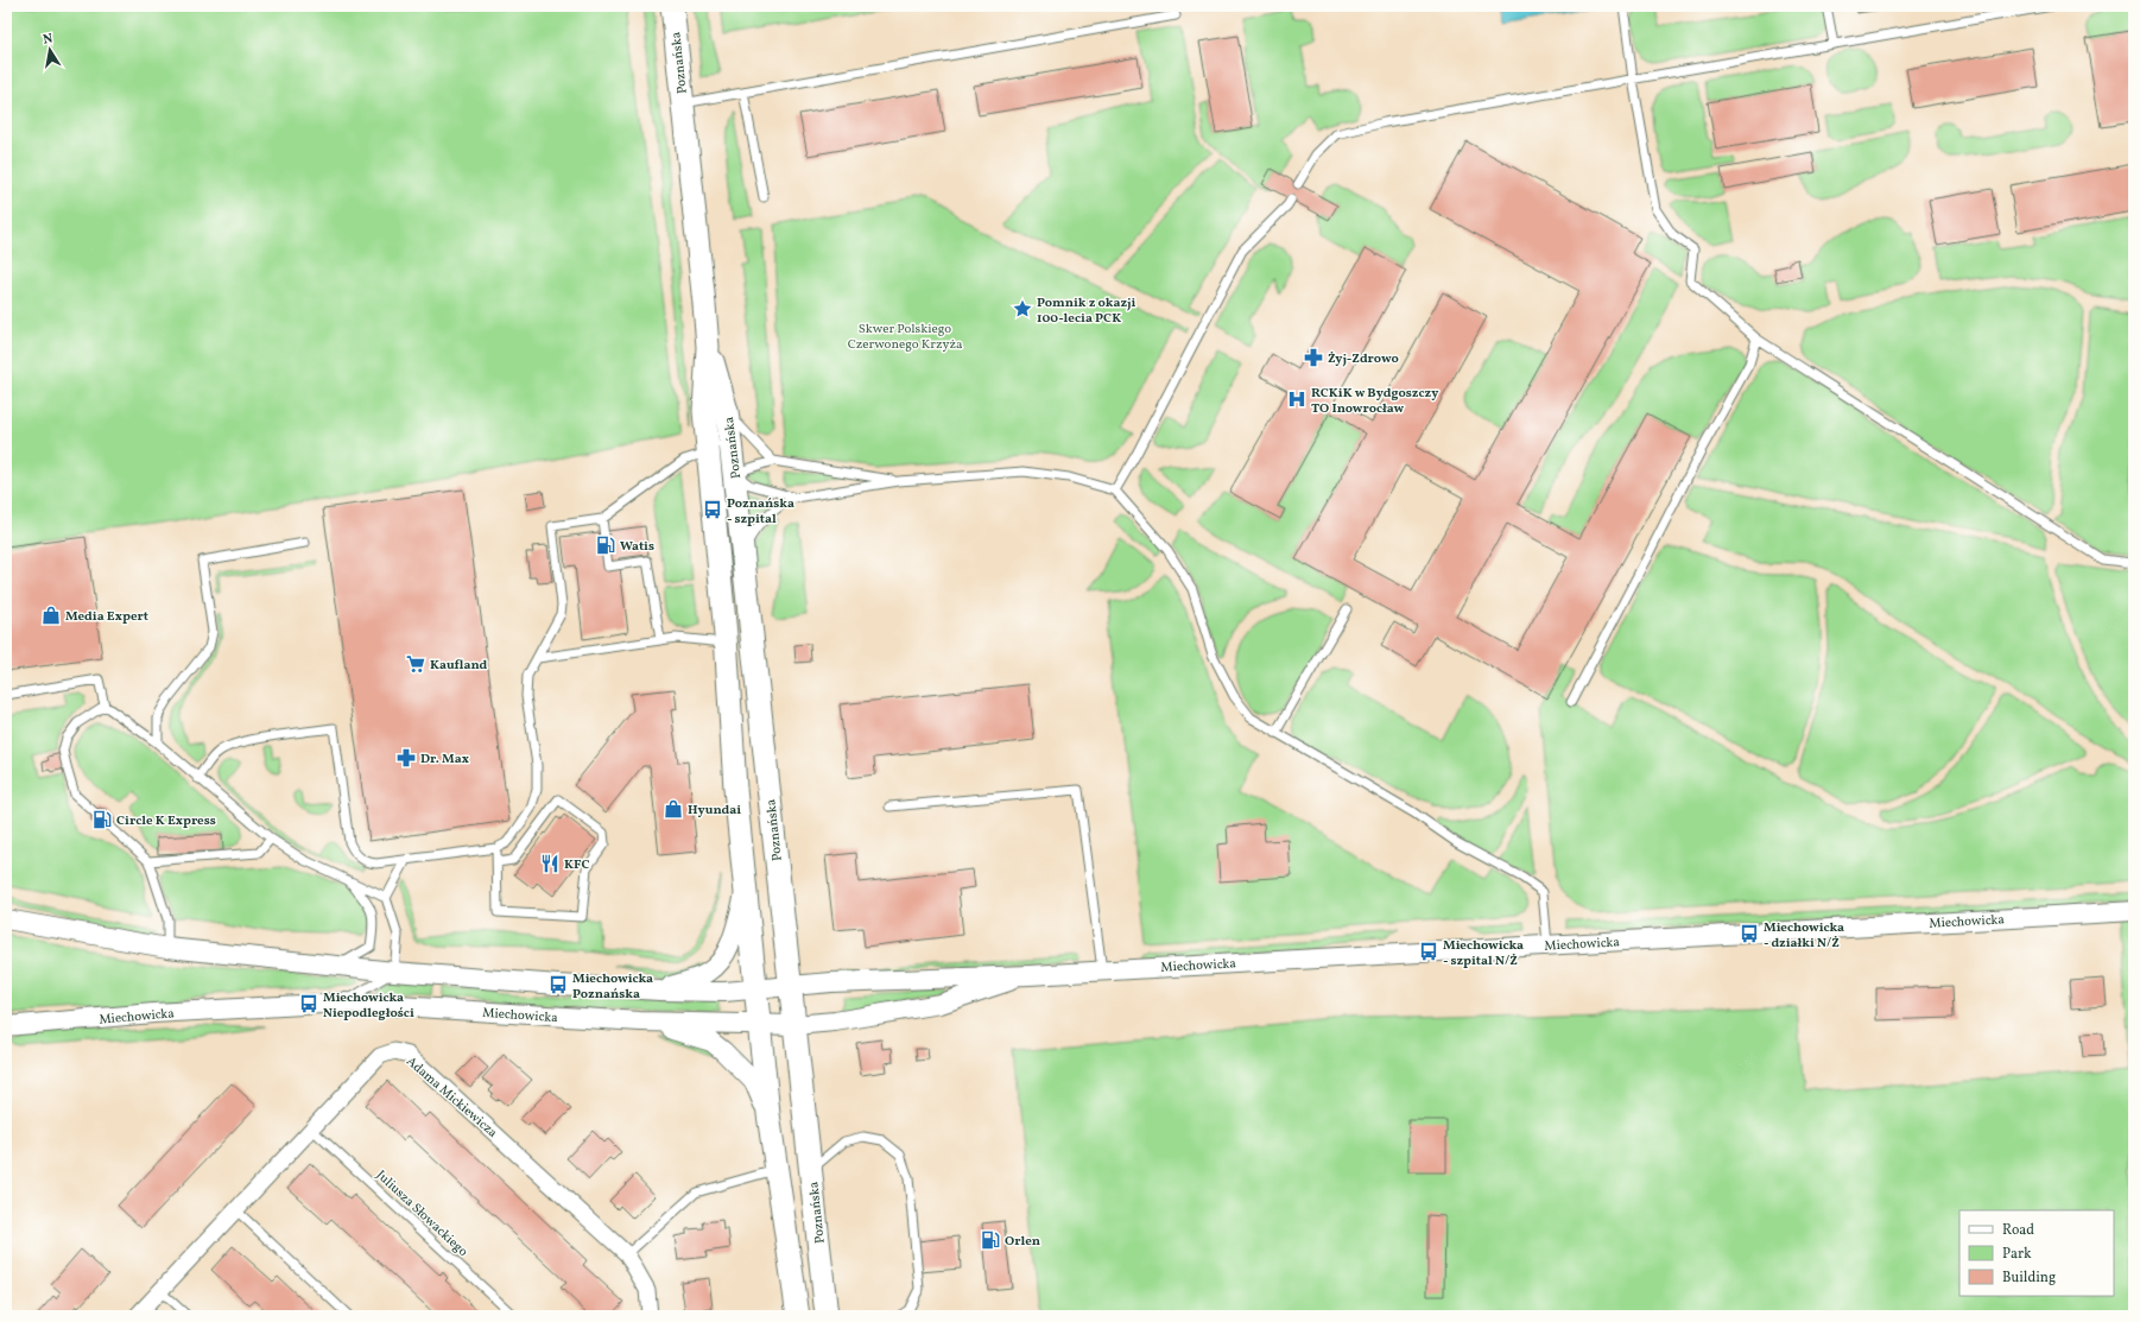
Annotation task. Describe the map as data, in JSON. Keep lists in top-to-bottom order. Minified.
{"streets":{"main road":["Poznańska"],"street":["Miechowicka","Adama Mickiewicza"],"lane":["Juliusza Słowackiego"]},"crossings":[["Poznańska","Miechowicka"],["Adama Mickiewicza","Juliusza Słowackiego"]],"parks":["Skwer Polskiego Czerwonego Krzyża"],"places":{"place":["Pomnik z okazji 100-lecia PCK"],"pharmacy":["Żyj-Zdrowo","Dr. Max"],"hospital":["RCKiK w Bydgoszczy TO Inowrocław"],"bus stop":["Poznańska - szpital","Miechowicka - działki N/Ż","Miechowicka - szpital N/Ż","Miechowicka Poznańska","Miechowicka Niepodległości"],"fuel station":["Watis","Circle K Express","Orlen"],"shop":["Media Expert","Hyundai"],"supermarket":["Kaufland"],"restaurant":["KFC"]},"legend":["Road","Park","Building"],"north":"top"}
